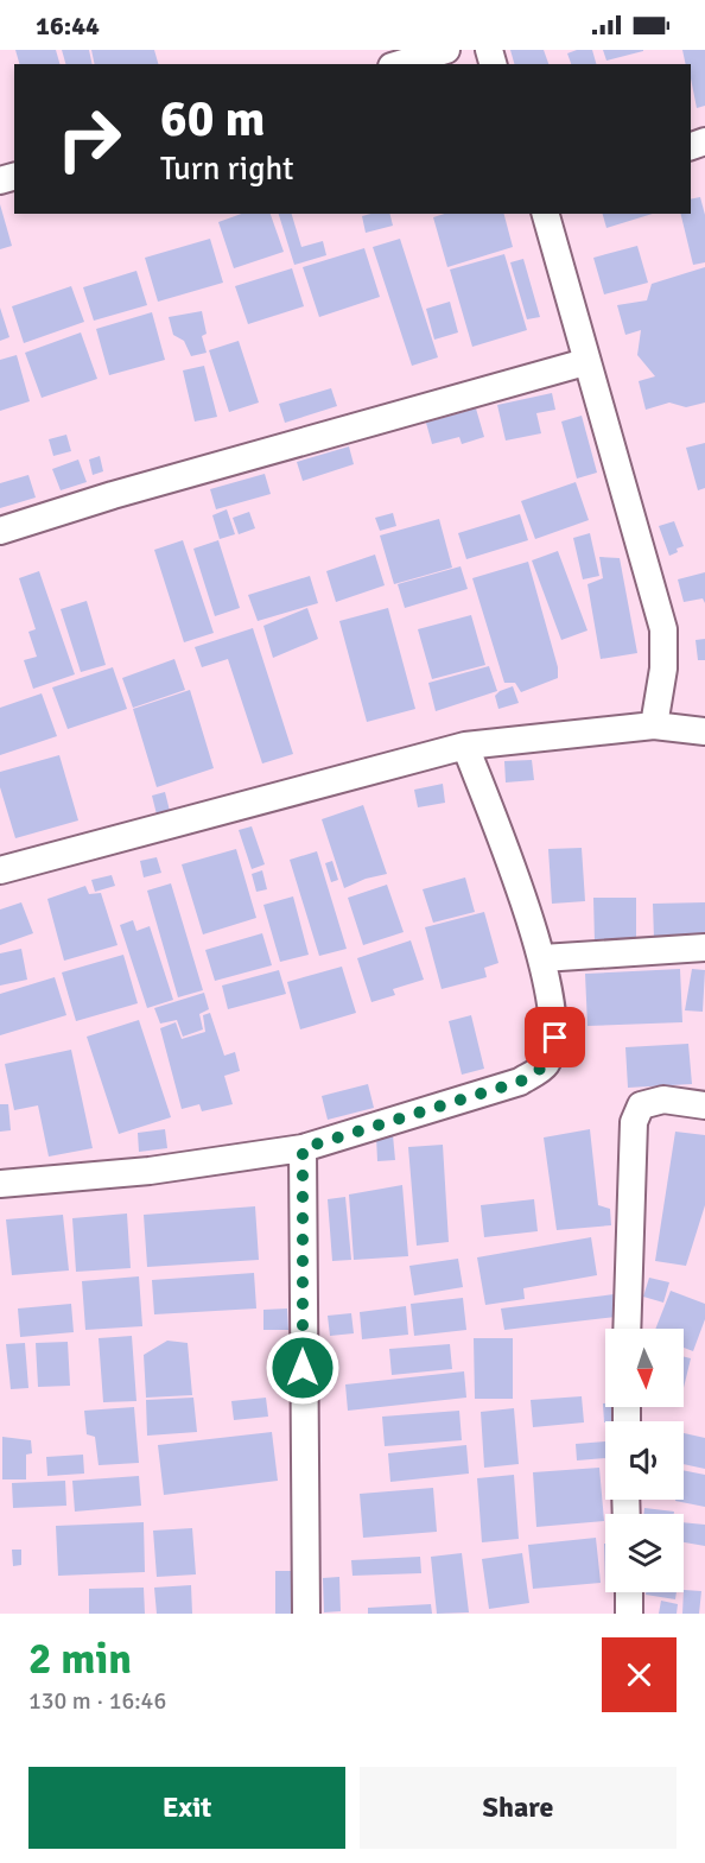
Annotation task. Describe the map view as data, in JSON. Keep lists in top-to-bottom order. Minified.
{"north":"bottom","page":{"status":"16:44","turn":["60 m","Turn right"],"heading":["2 min","130 m · 16:46"],"buttons":["Exit","Share"]}}
